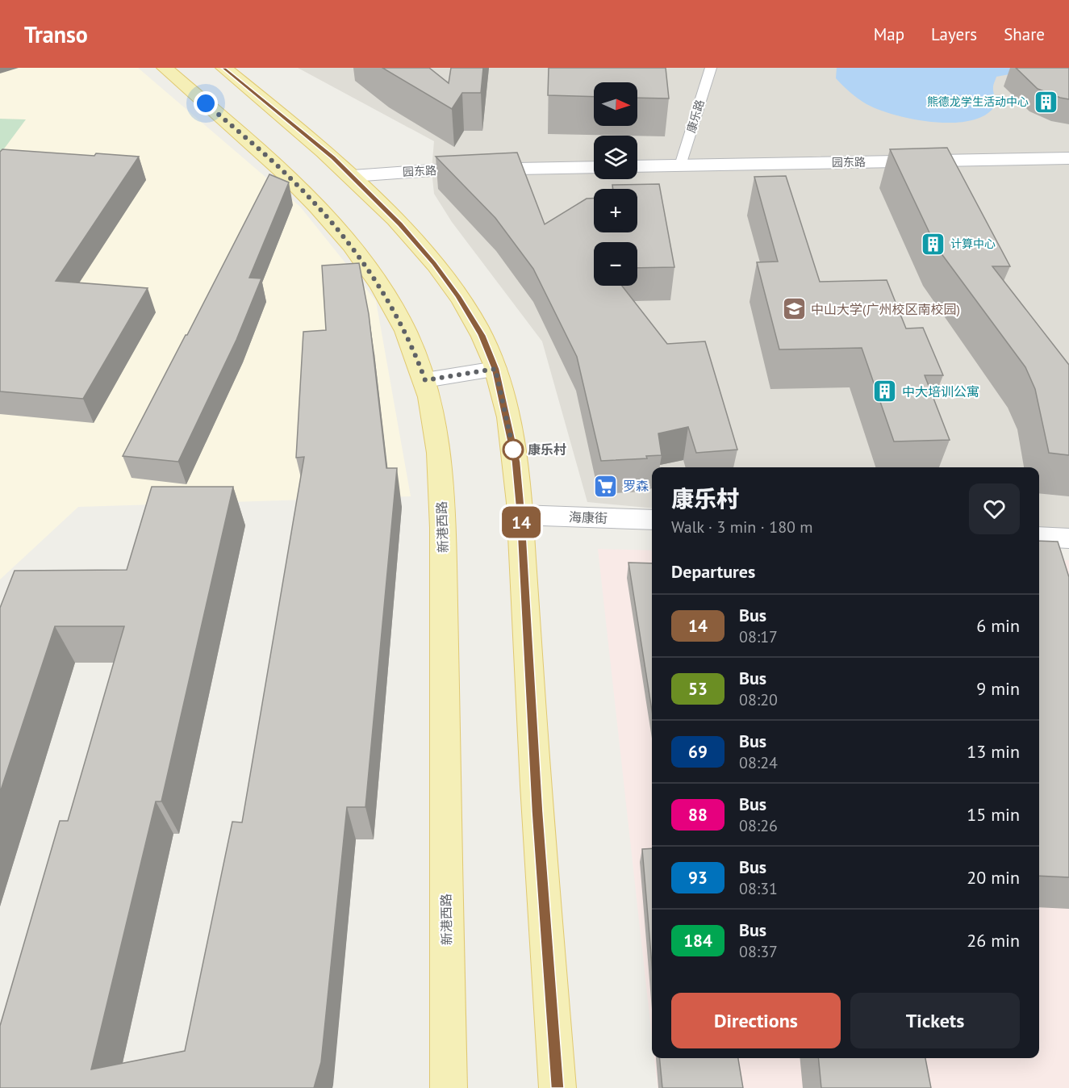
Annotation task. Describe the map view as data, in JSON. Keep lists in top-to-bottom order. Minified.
{"streets":{"main road":["新港西路"],"street":["园东路","海康街"],"lane":["康乐路"]},"crossings":[["康乐路","园东路"]],"places":{"building":["熊德龙学生活动中心","计算中心","中大培训公寓"],"school or university":["中山大学(广州校区南校园)"],"other":["康乐村"],"supermarket":["罗森"]},"lines":["bus line 14"],"north":"right","page":{"header":"Transo","nav":["Map","Layers","Share"],"on_map":"14","map_buttons":["+","−"],"heading":[["康乐村","Walk · 3 min · 180 m"],"Departures"],"list":[{"mark":"14","name":"Bus","note":"08:17","value":"6 min"},{"mark":"53","name":"Bus","note":"08:20","value":"9 min"},{"mark":"69","name":"Bus","note":"08:24","value":"13 min"},{"mark":"88","name":"Bus","note":"08:26","value":"15 min"},{"mark":"93","name":"Bus","note":"08:31","value":"20 min"},{"mark":"184","name":"Bus","note":"08:37","value":"26 min"}],"buttons":["Directions","Tickets"]}}
